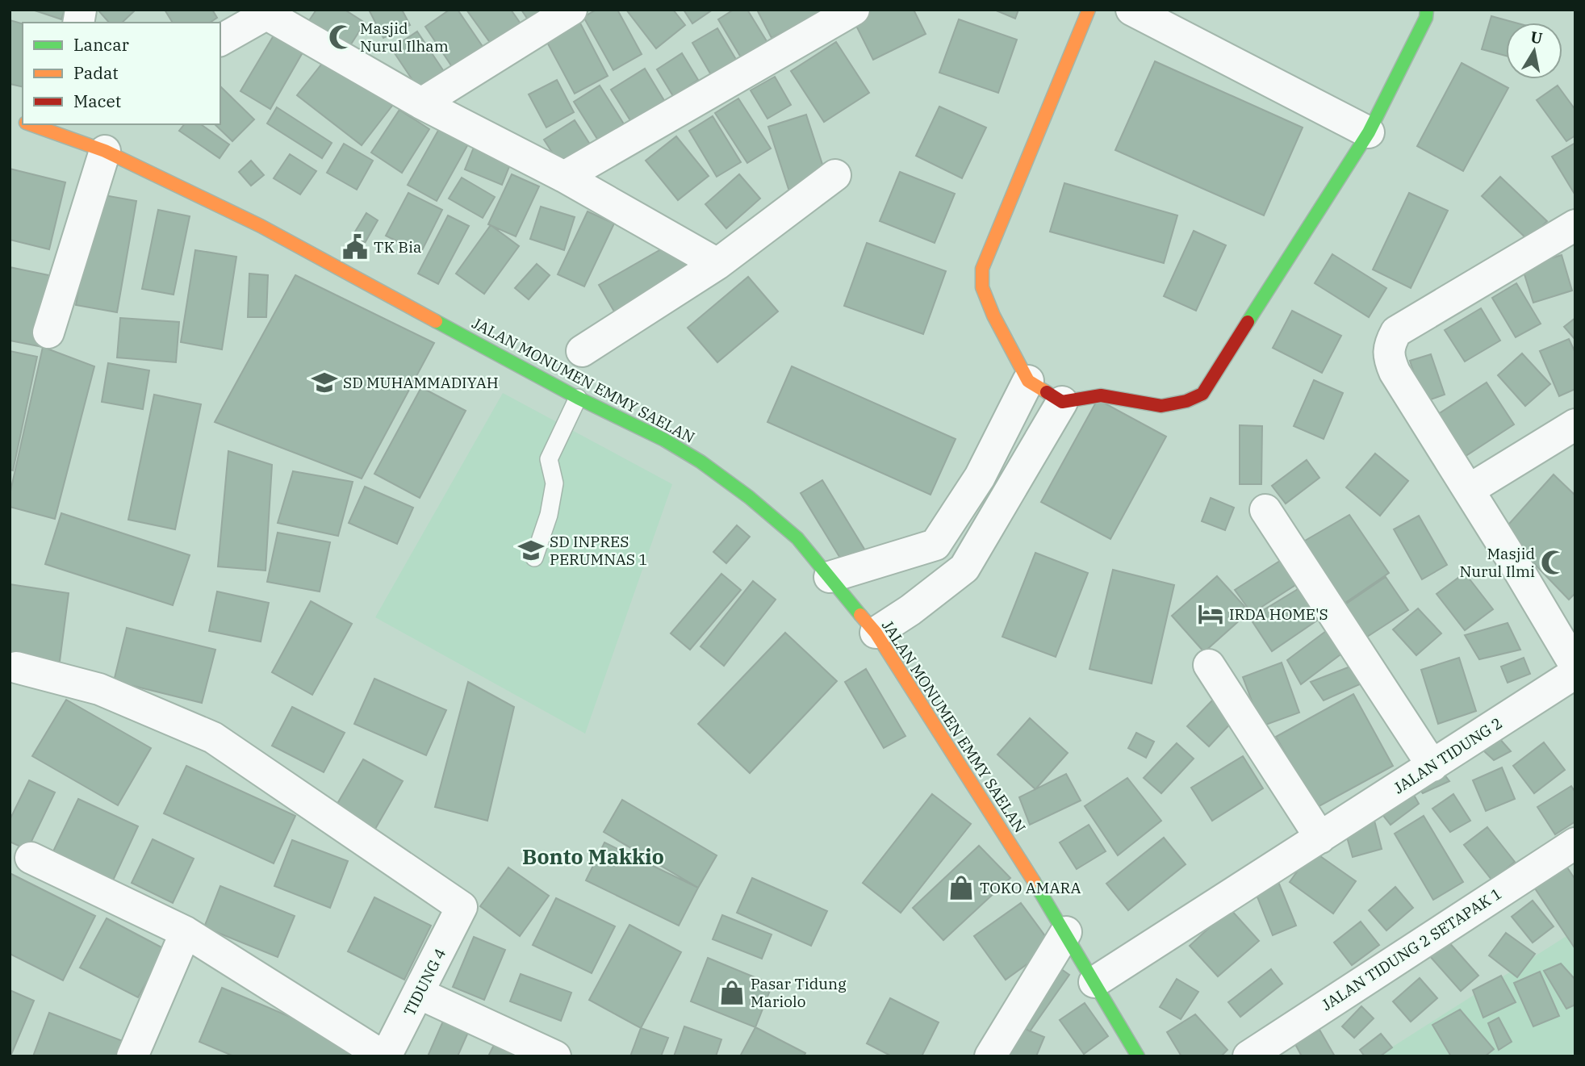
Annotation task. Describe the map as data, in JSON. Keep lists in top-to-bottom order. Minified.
{"streets":{"street":["JALAN MONUMEN EMMY SAELAN","JALAN TIDUNG 2","JALAN TIDUNG 2 SETAPAK 1","TIDUNG 4"]},"crossings":[["JALAN MONUMEN EMMY SAELAN","JALAN TIDUNG 2"]],"districts":["Bonto Makkio"],"places":{"mosque":["Masjid Nurul Ilham","Masjid Nurul Ilmi"],"public building":["TK Bia"],"school or university":["SD MUHAMMADIYAH","SD INPRES PERUMNAS 1"],"hotel":["IRDA HOME'S"],"shop":["TOKO AMARA","Pasar Tidung Mariolo"]},"legend":["Lancar","Padat","Macet"],"north":"top"}
